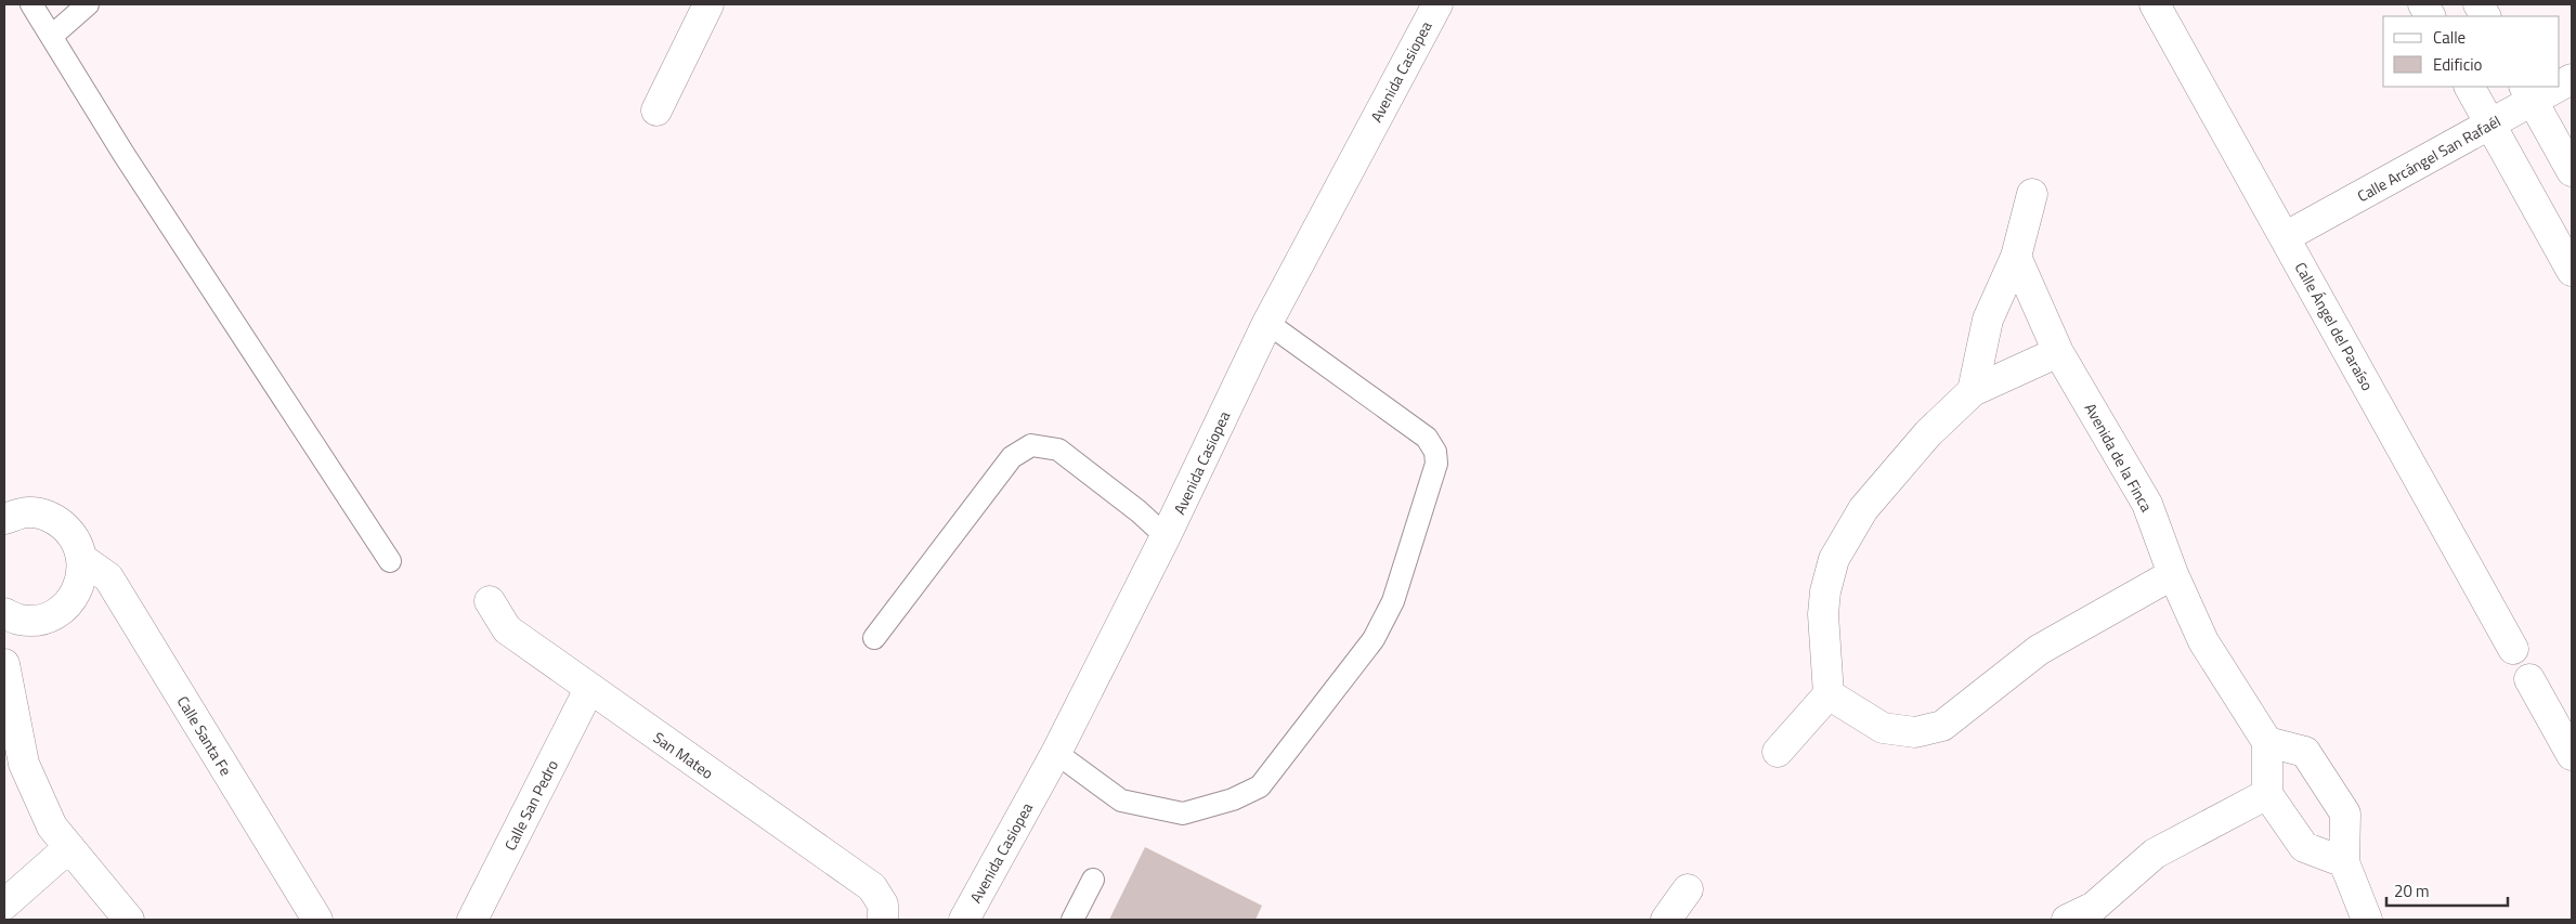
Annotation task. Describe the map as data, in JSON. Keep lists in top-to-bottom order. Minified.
{"streets":{"street":["Avenida Casiopea","Calle Arcángel San Rafaél","Calle Ángel del Paraíso","Avenida de la Finca","Calle Santa Fe","San Mateo","Calle San Pedro"]},"crossings":[["Calle Arcángel San Rafaél","Calle Ángel del Paraíso"],["San Mateo","Calle San Pedro"]],"legend":["Calle","Edificio"],"scale_bar":"20 m"}
